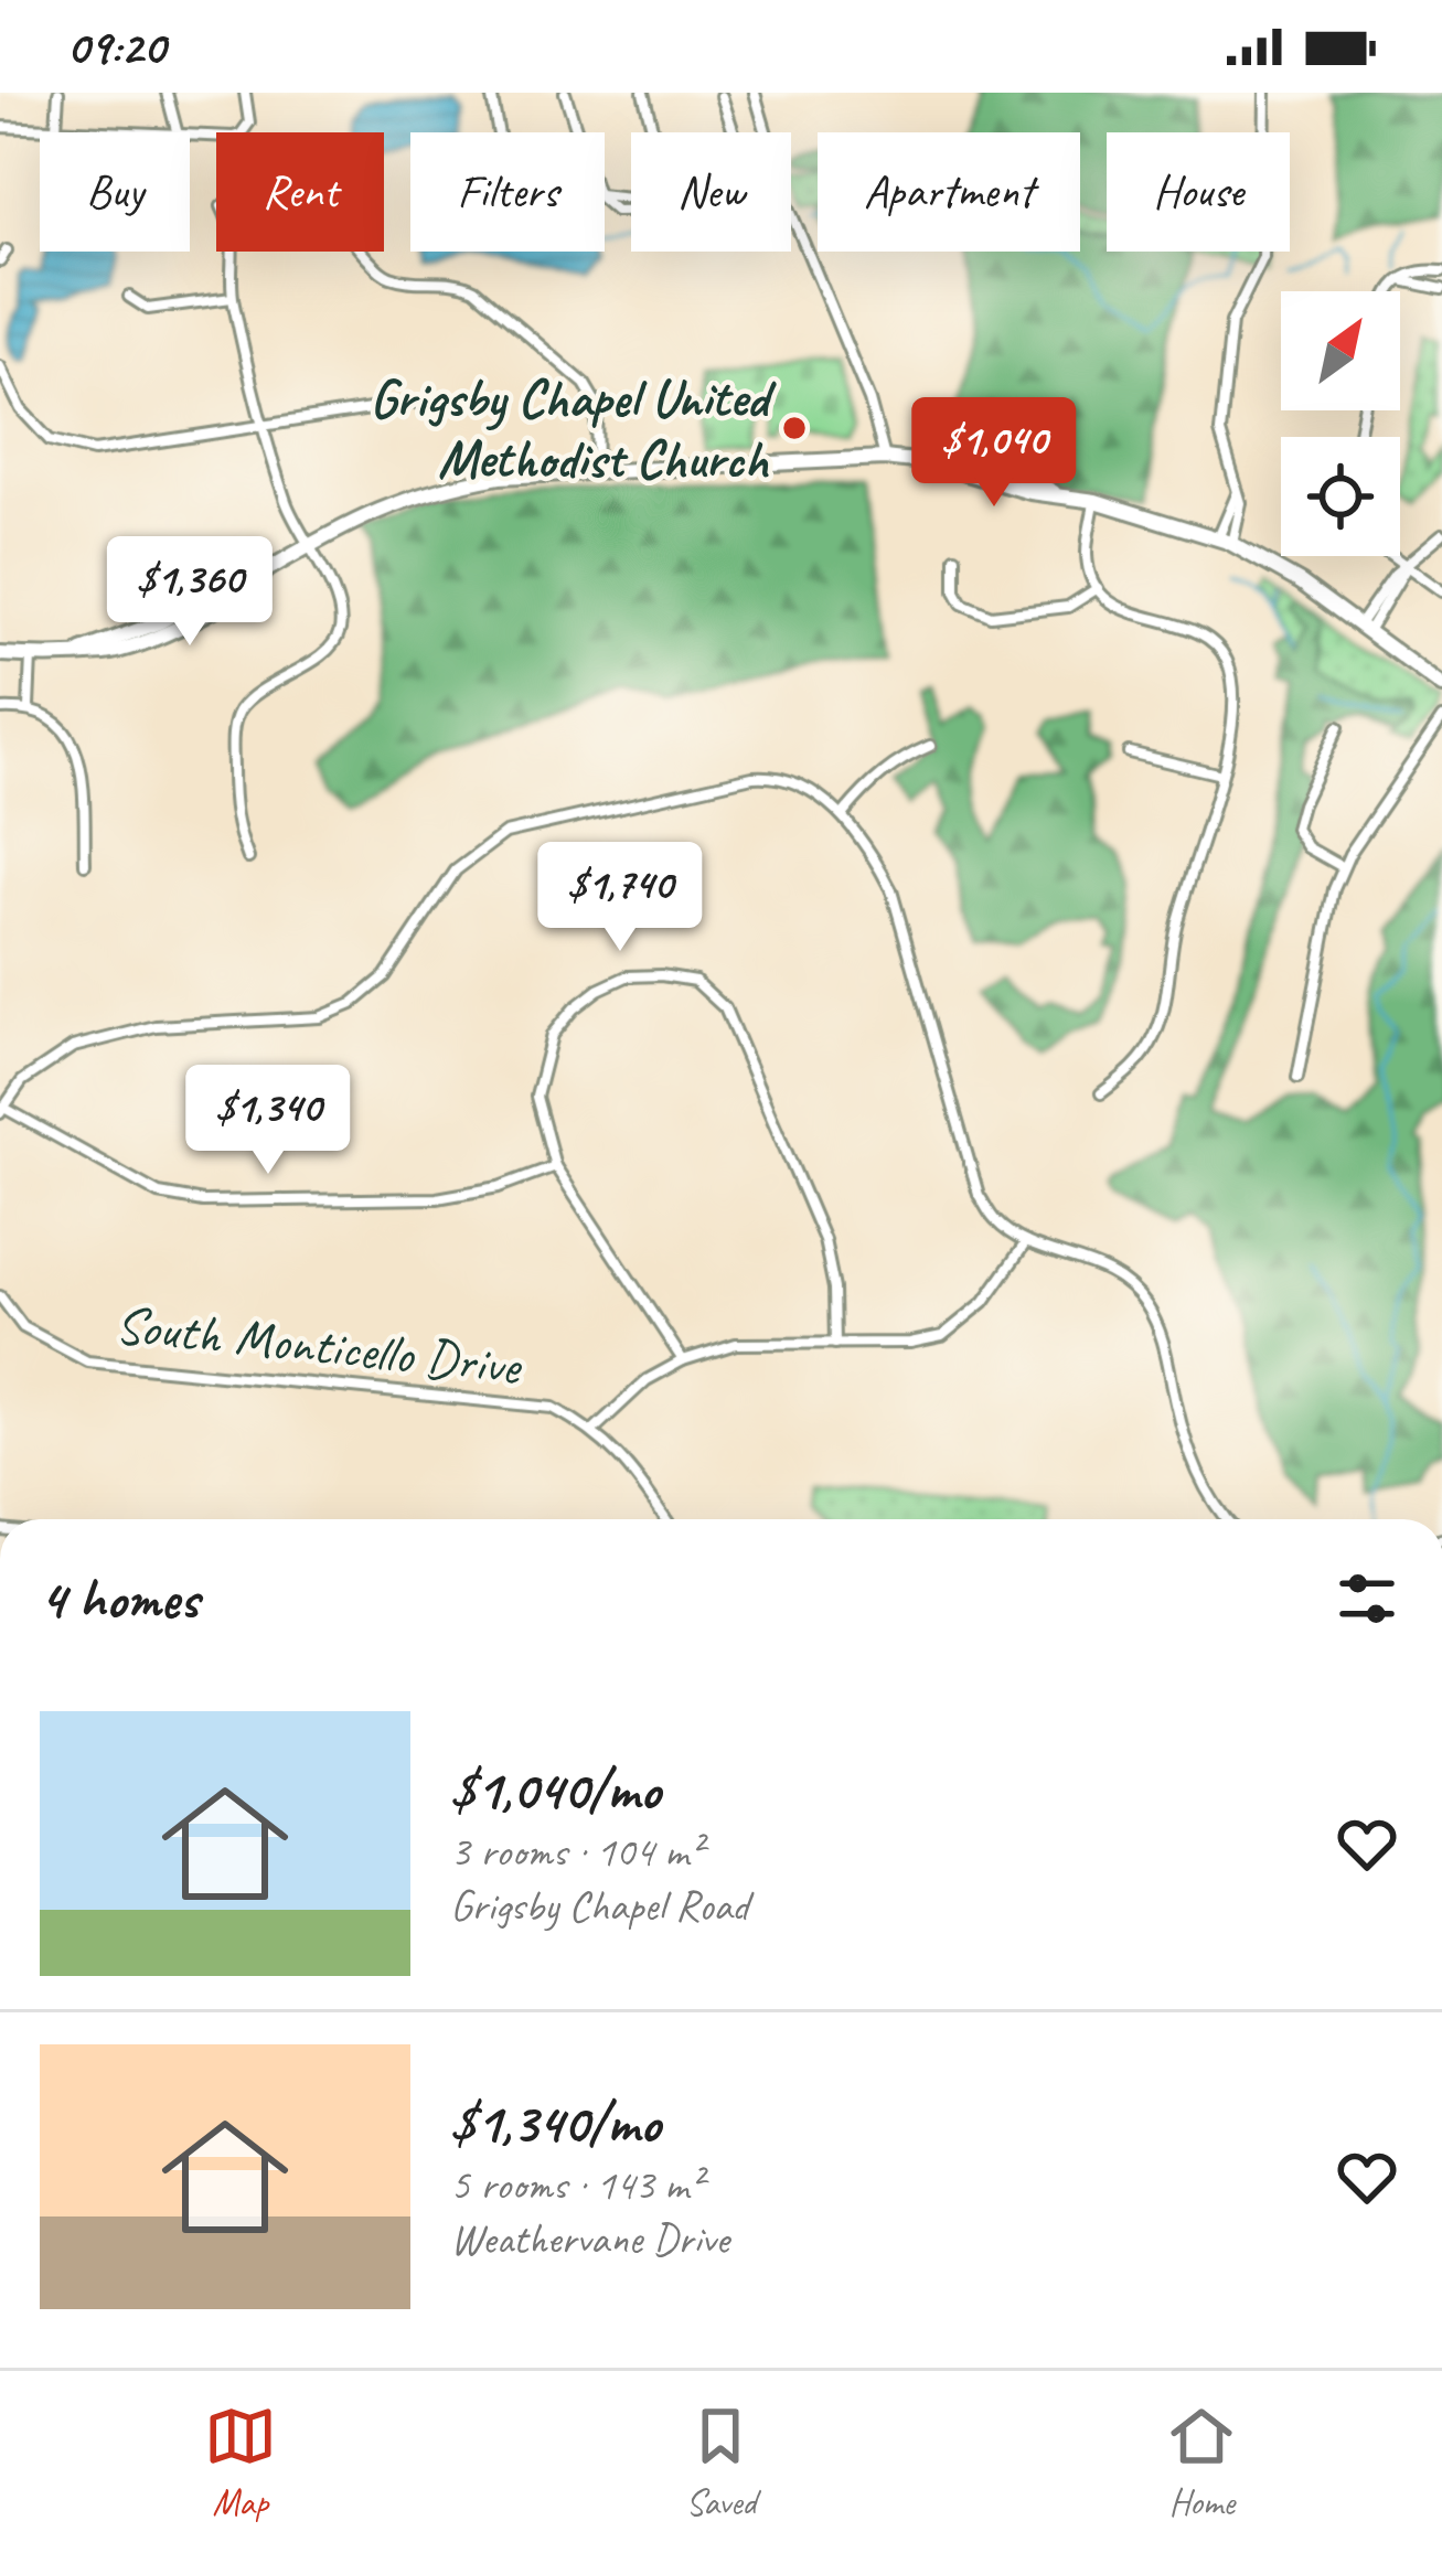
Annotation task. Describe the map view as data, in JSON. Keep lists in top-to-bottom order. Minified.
{"streets":{"street":["South Monticello Drive"]},"places":["Grigsby Chapel United Methodist Church"],"north":"top right","page":{"status":"09:20","chip":["Buy","Rent","Filters","New","Apartment","House"],"price":["$1,040","$1,360","$1,740","$1,340"],"heading":"4 homes","list":[{"name":"$1,040/mo","note":"3 rooms · 104 m² · Grigsby Chapel Road"},{"name":"$1,340/mo","note":"5 rooms · 143 m² · Weathervane Drive"}],"tabs":["Map","Saved","Home"]}}
